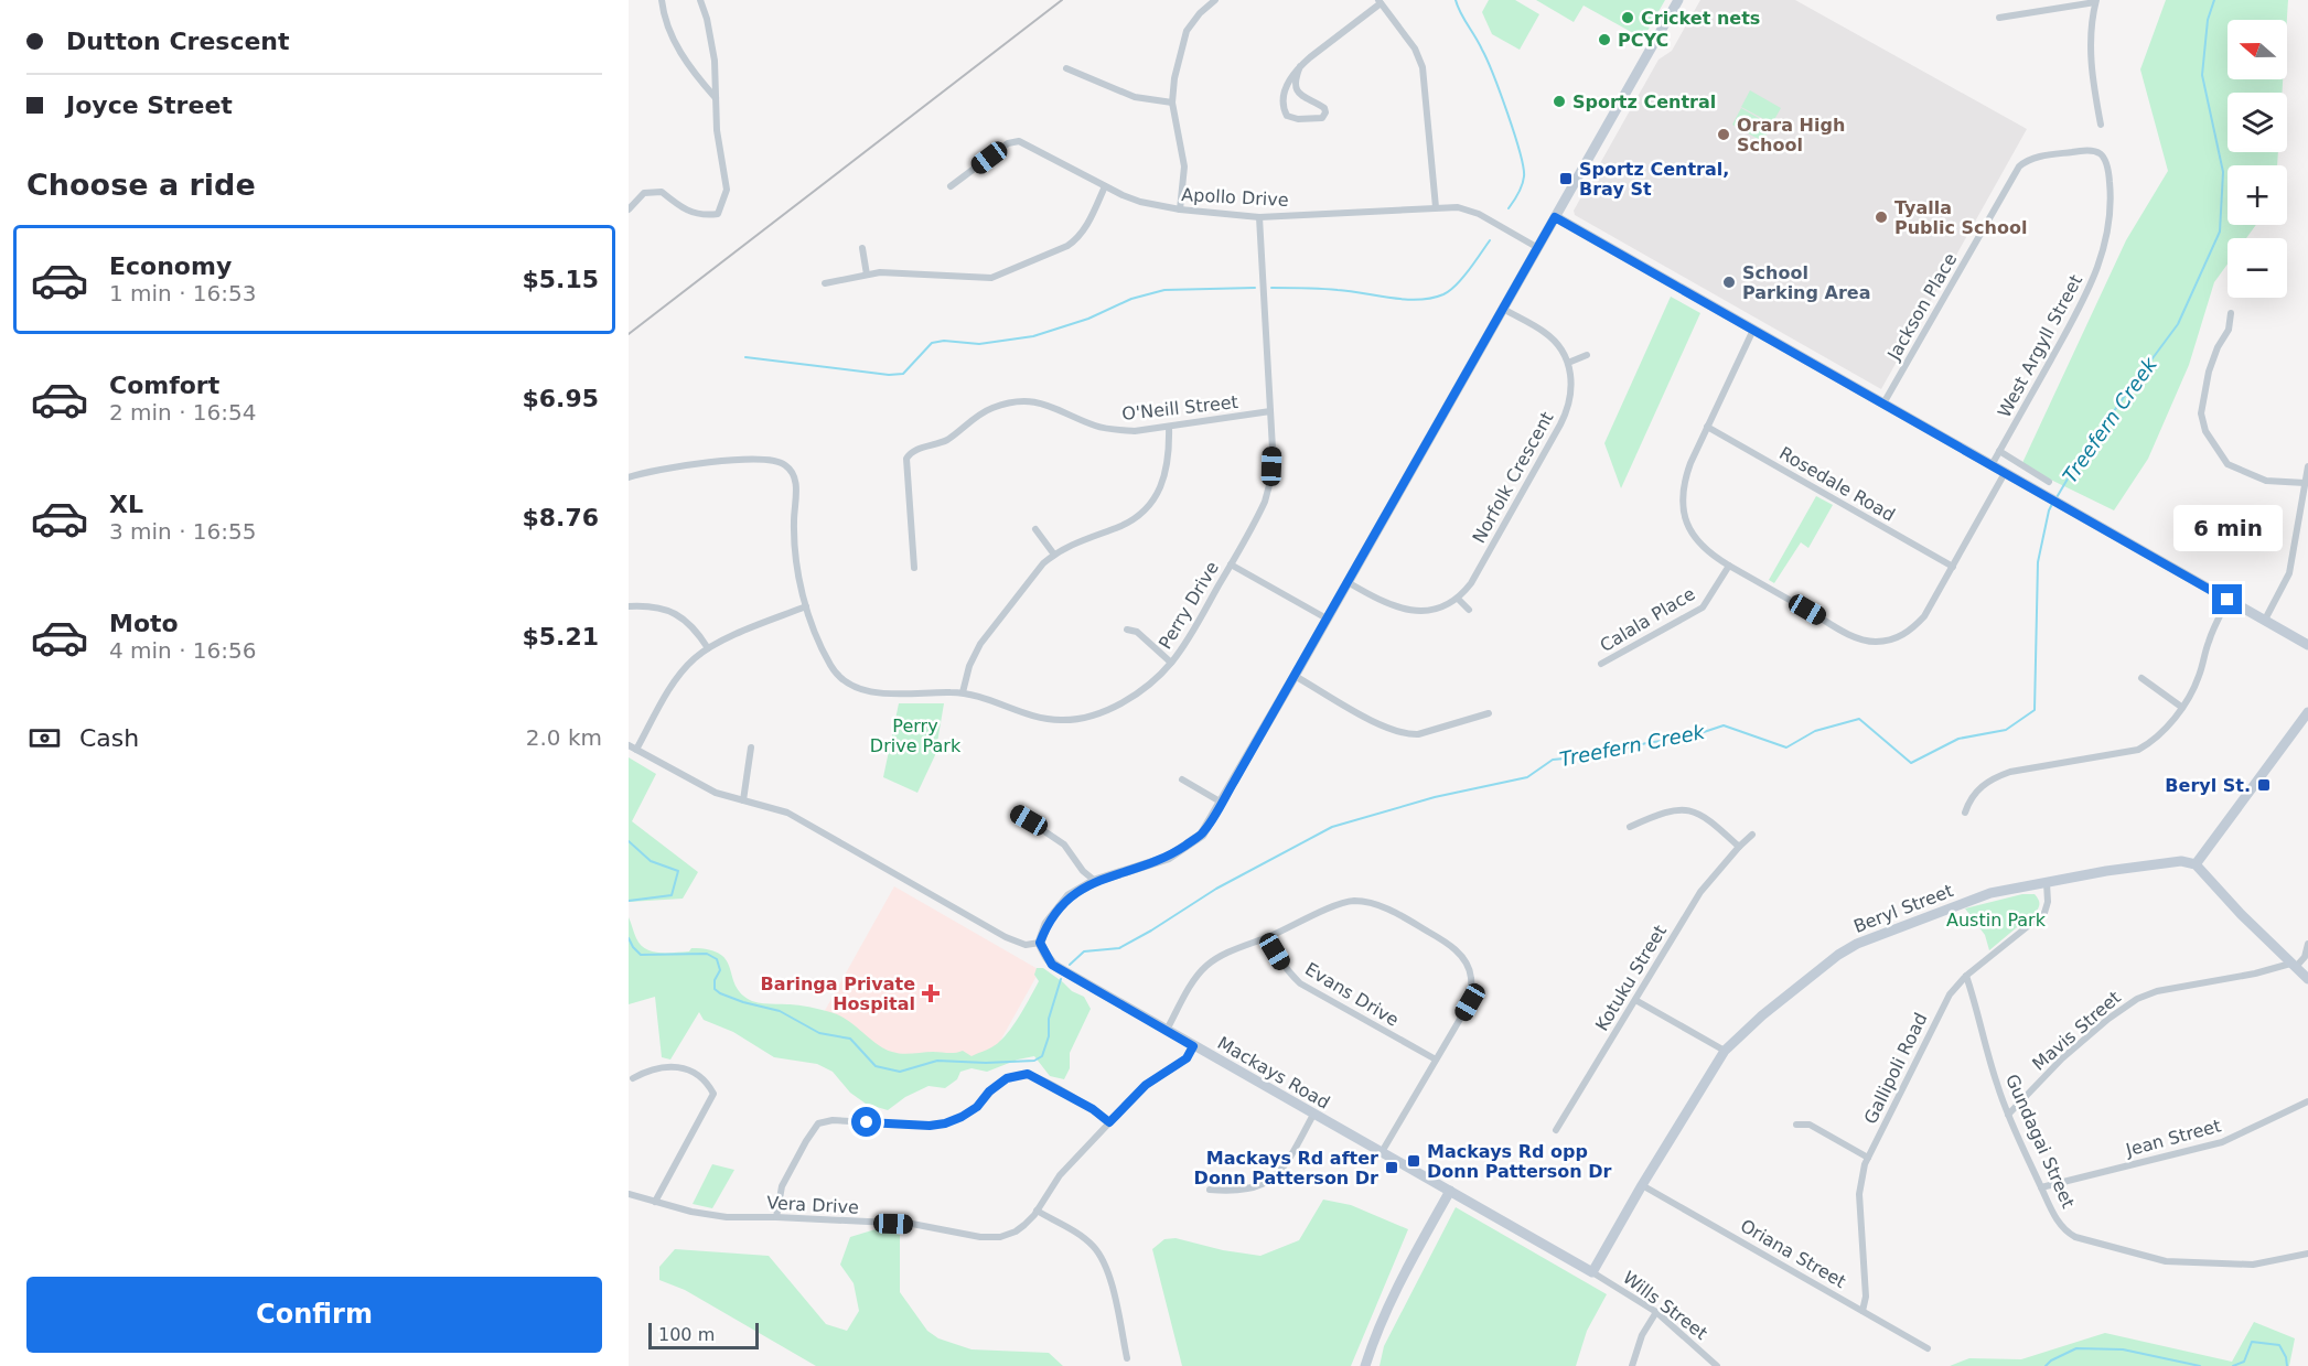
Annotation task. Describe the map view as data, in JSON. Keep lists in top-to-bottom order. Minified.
{"streets":{"street":["Apollo Drive","Jackson Place","West Argyll Street","O'Neill Street","Norfolk Crescent","Rosedale Road","Perry Drive","Calala Place","Beryl Street","Kotuku Street","Evans Drive","Mavis Street","Gallipoli Road","Mackays Road","Jean Street","Gundagai Street","Vera Drive","Oriana Street","Wills Street"]},"crossings":[["Apollo Drive","Perry Drive"],["Jackson Place","West Argyll Street"],["O'Neill Street","Perry Drive"],["Beryl Street","Gallipoli Road"],["Beryl Street","Mackays Road"],["Beryl Street","Oriana Street"],["Beryl Street","Wills Street"],["Mavis Street","Gundagai Street"],["Gallipoli Road","Gundagai Street"],["Gallipoli Road","Oriana Street"],["Mackays Road","Vera Drive"],["Mackays Road","Wills Street"],["Jean Street","Gundagai Street"]],"water":["Treefern Creek"],"parks":["Perry Drive Park","Austin Park"],"places":{"other":["Cricket nets","PCYC","Sportz Central","Orara High School","Tyalla Public School","School Parking Area"],"transit":["Sportz Central, Bray St","Beryl St.","Mackays Rd opp Donn Patterson Dr","Mackays Rd after Donn Patterson Dr"],"health":["Baringa Private Hospital"]},"scale_bar":"100 m","north":"left","page":{"banner":["Dutton Crescent","Joyce Street"],"map_buttons":["+","−"],"heading":"Choose a ride","list":[{"name":"Economy","note":"1 min · 16:53","value":"$5.15"},{"name":"Comfort","note":"2 min · 16:54","value":"$6.95"},{"name":"XL","note":"3 min · 16:55","value":"$8.76"},{"name":"Moto","note":"4 min · 16:56","value":"$5.21"}],"bubble":"6 min","pay":["Cash","2.0 km"],"buttons":"Confirm","scale":"100 m"}}
